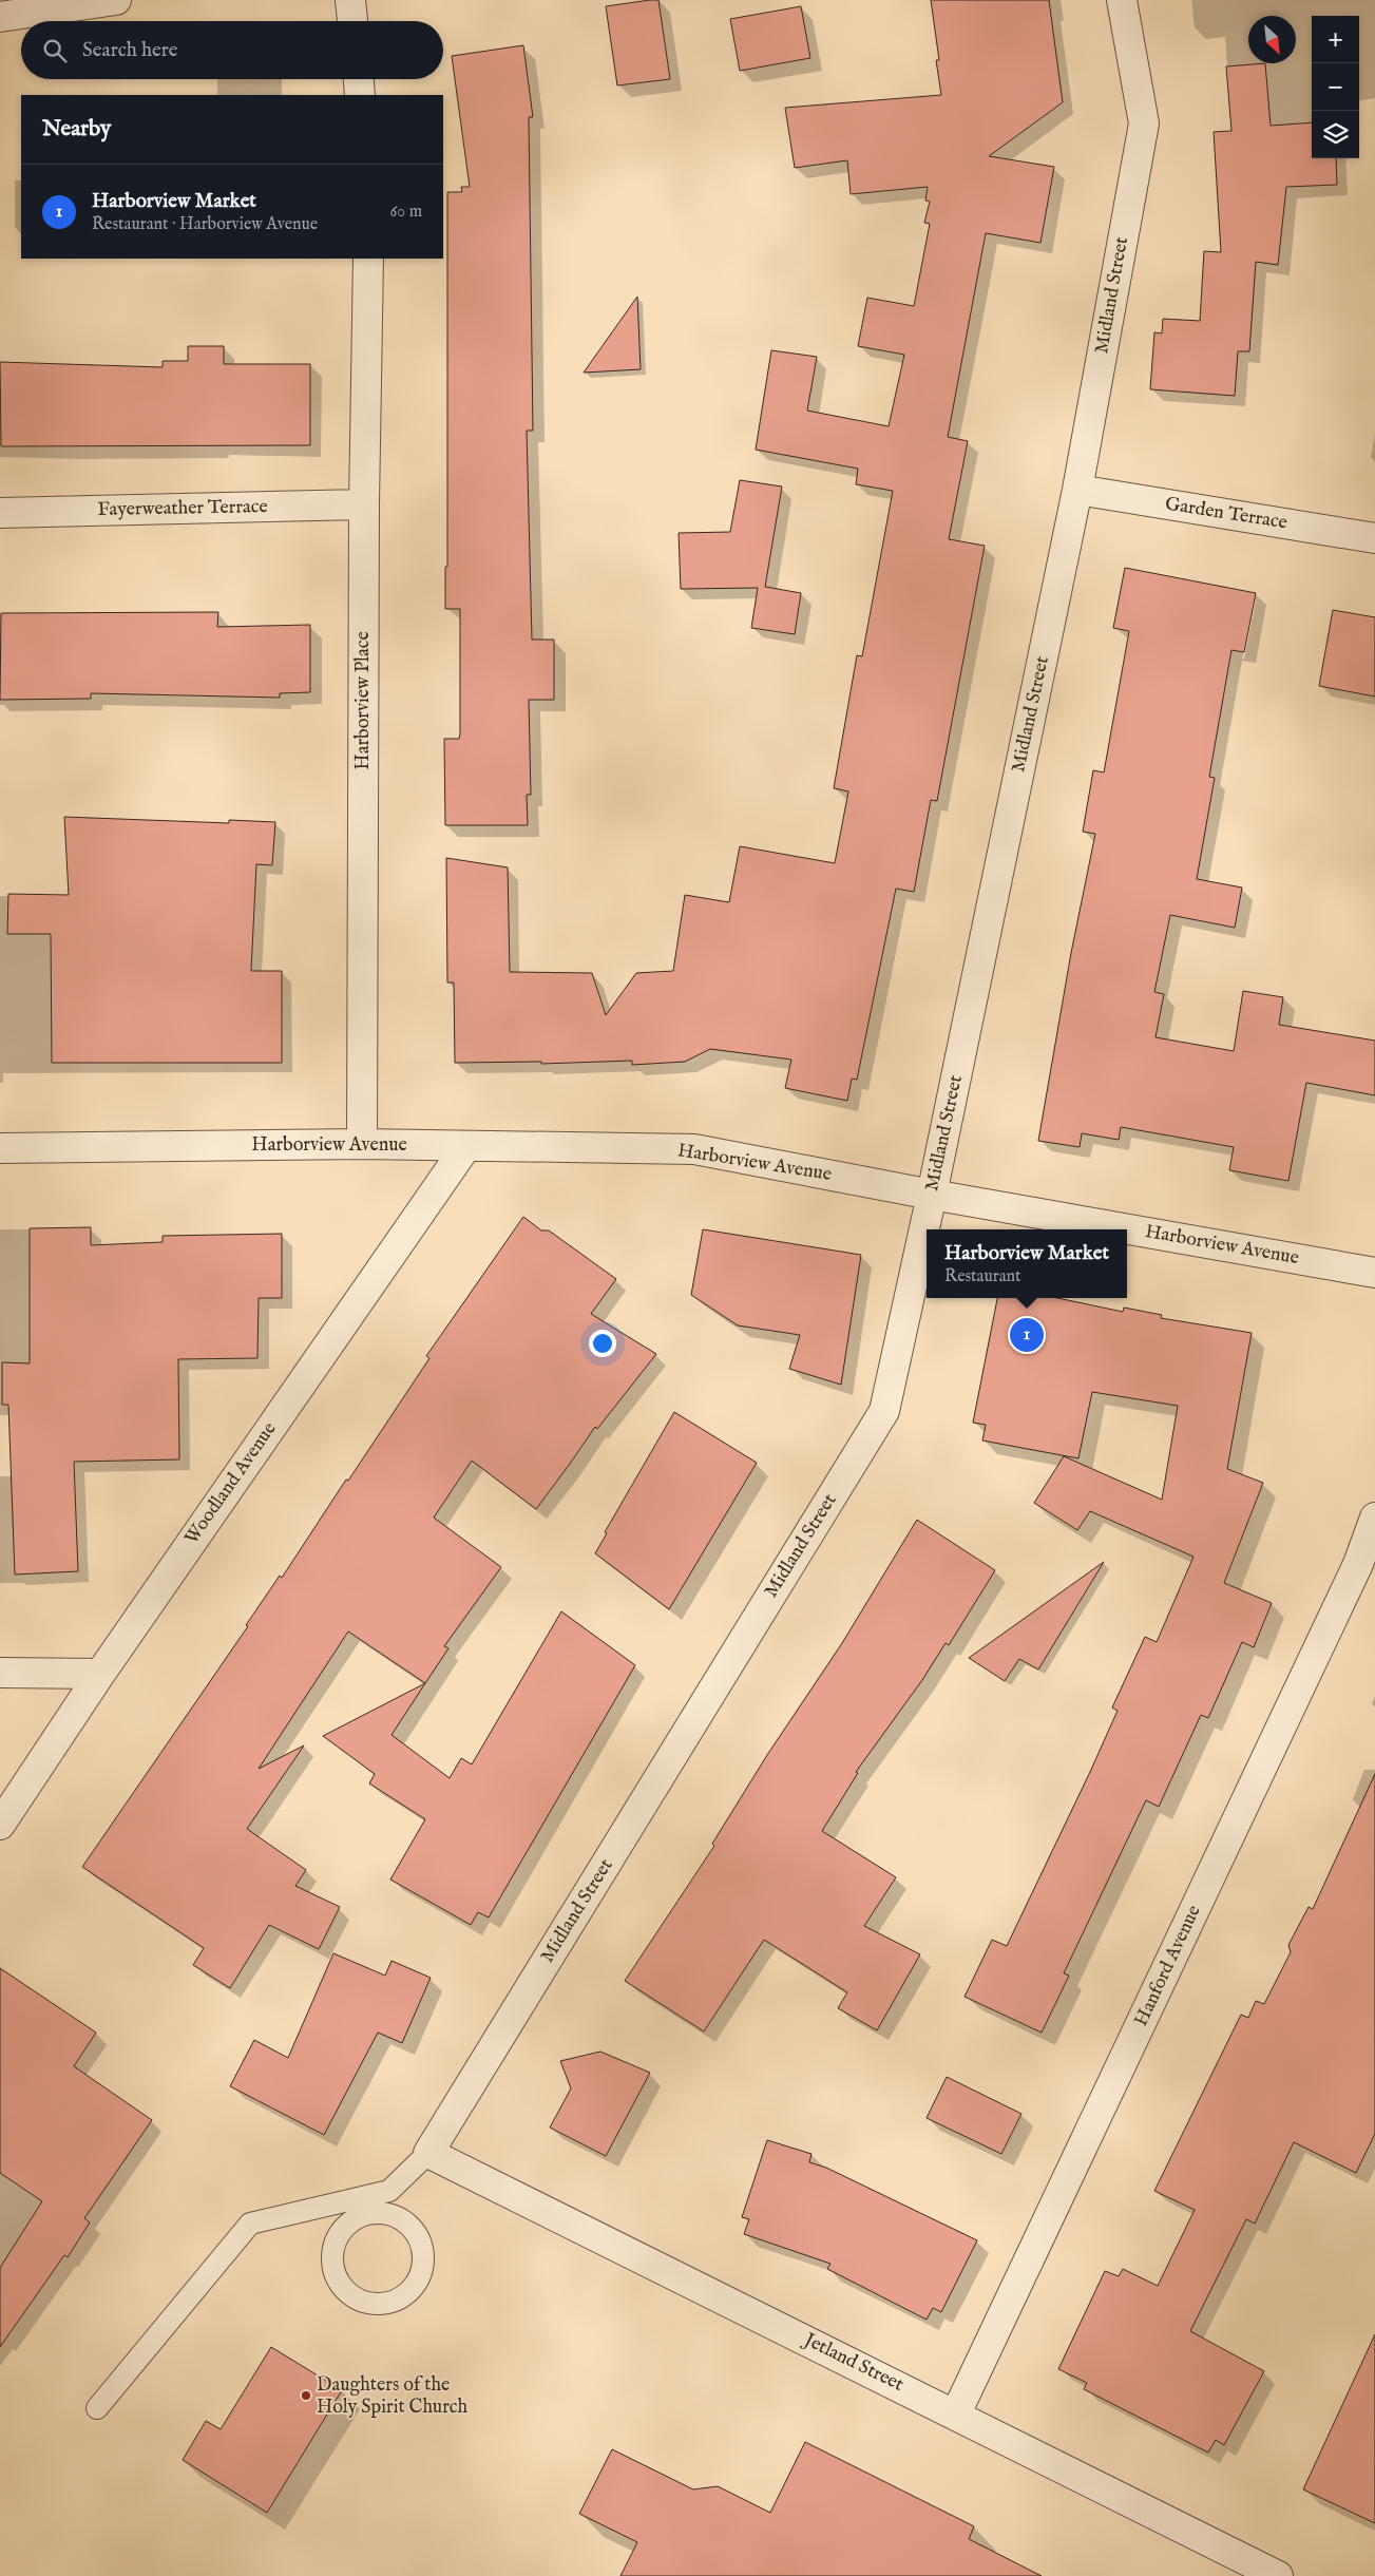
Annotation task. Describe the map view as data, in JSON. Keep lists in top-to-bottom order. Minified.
{"streets":{"street":["Midland Street","Fayerweather Terrace","Garden Terrace","Harborview Place","Harborview Avenue","Woodland Avenue","Hanford Avenue","Jetland Street"]},"crossings":[["Midland Street","Garden Terrace"],["Midland Street","Harborview Avenue"],["Midland Street","Jetland Street"],["Fayerweather Terrace","Harborview Place"],["Harborview Place","Harborview Avenue"],["Harborview Avenue","Woodland Avenue"],["Hanford Avenue","Jetland Street"]],"places":["Daughters of the Holy Spirit Church"],"north":"bottom right","page":{"map_buttons":["+","−"],"search":"Search here","heading":"Nearby","list":[{"mark":"1","name":"Harborview Market","note":"Restaurant · Harborview Avenue","value":"60 m"}],"popup":["Harborview Market","Restaurant"],"pins":"1"}}
